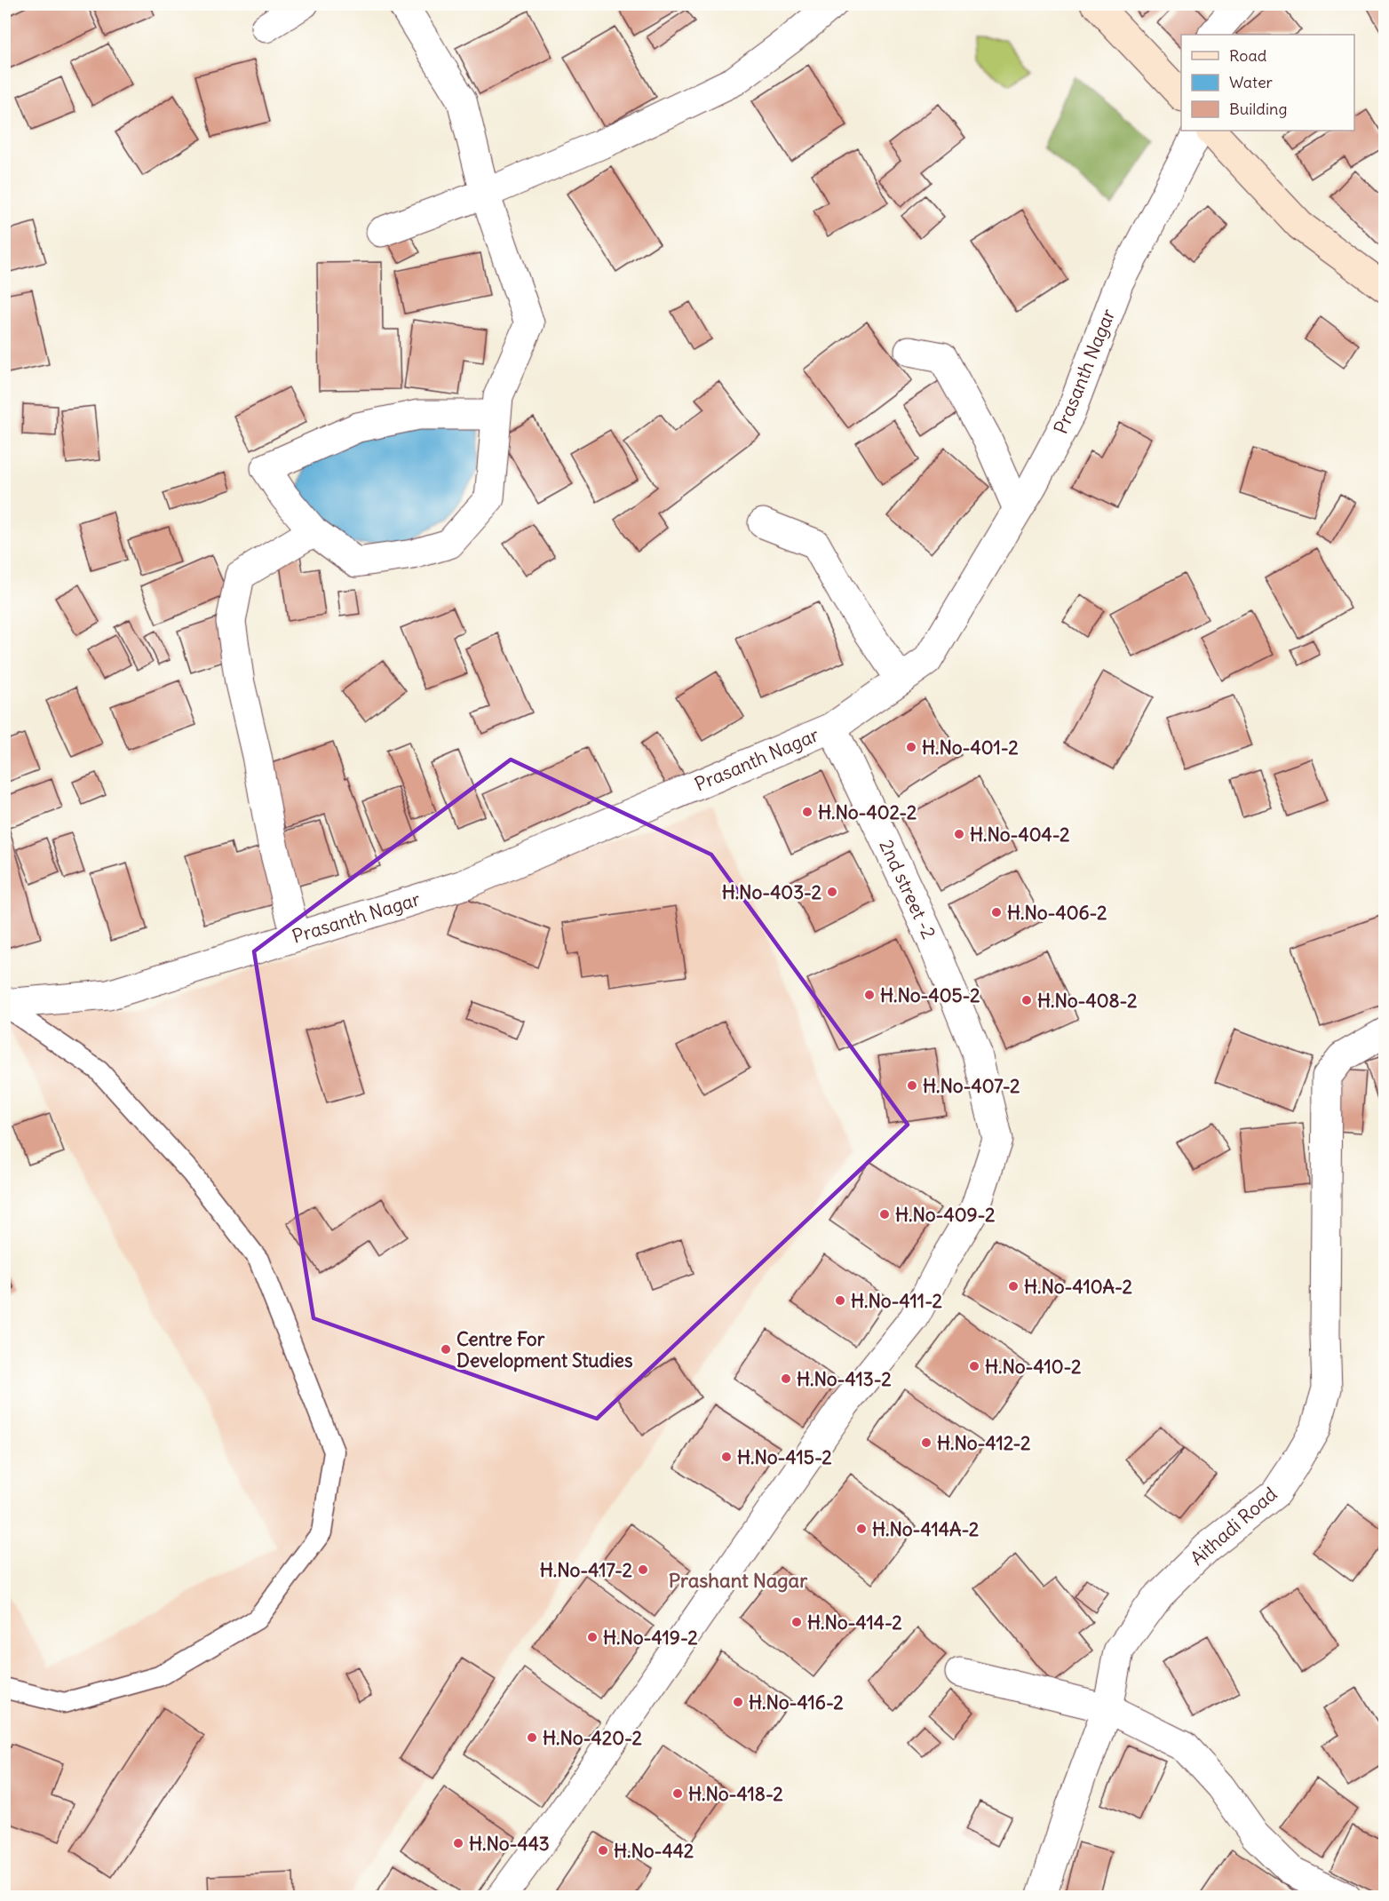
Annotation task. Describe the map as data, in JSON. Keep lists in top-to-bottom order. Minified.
{"streets":{"street":["Prasanth Nagar","2nd street -2","Aithadi Road"]},"crossings":[["Prasanth Nagar","2nd street -2"]],"districts":["Prashant Nagar"],"places":["H.No-401-2","H.No-402-2","H.No-404-2","H.No-403-2","H.No-406-2","H.No-405-2","H.No-408-2","H.No-407-2","H.No-409-2","H.No-410A-2","H.No-411-2","Centre For Development Studies","H.No-410-2","H.No-413-2","H.No-412-2","H.No-415-2","H.No-414A-2","H.No-417-2","H.No-414-2","H.No-419-2","H.No-416-2","H.No-420-2","H.No-418-2","H.No-443","H.No-442"],"legend":["Road","Water","Building"]}
